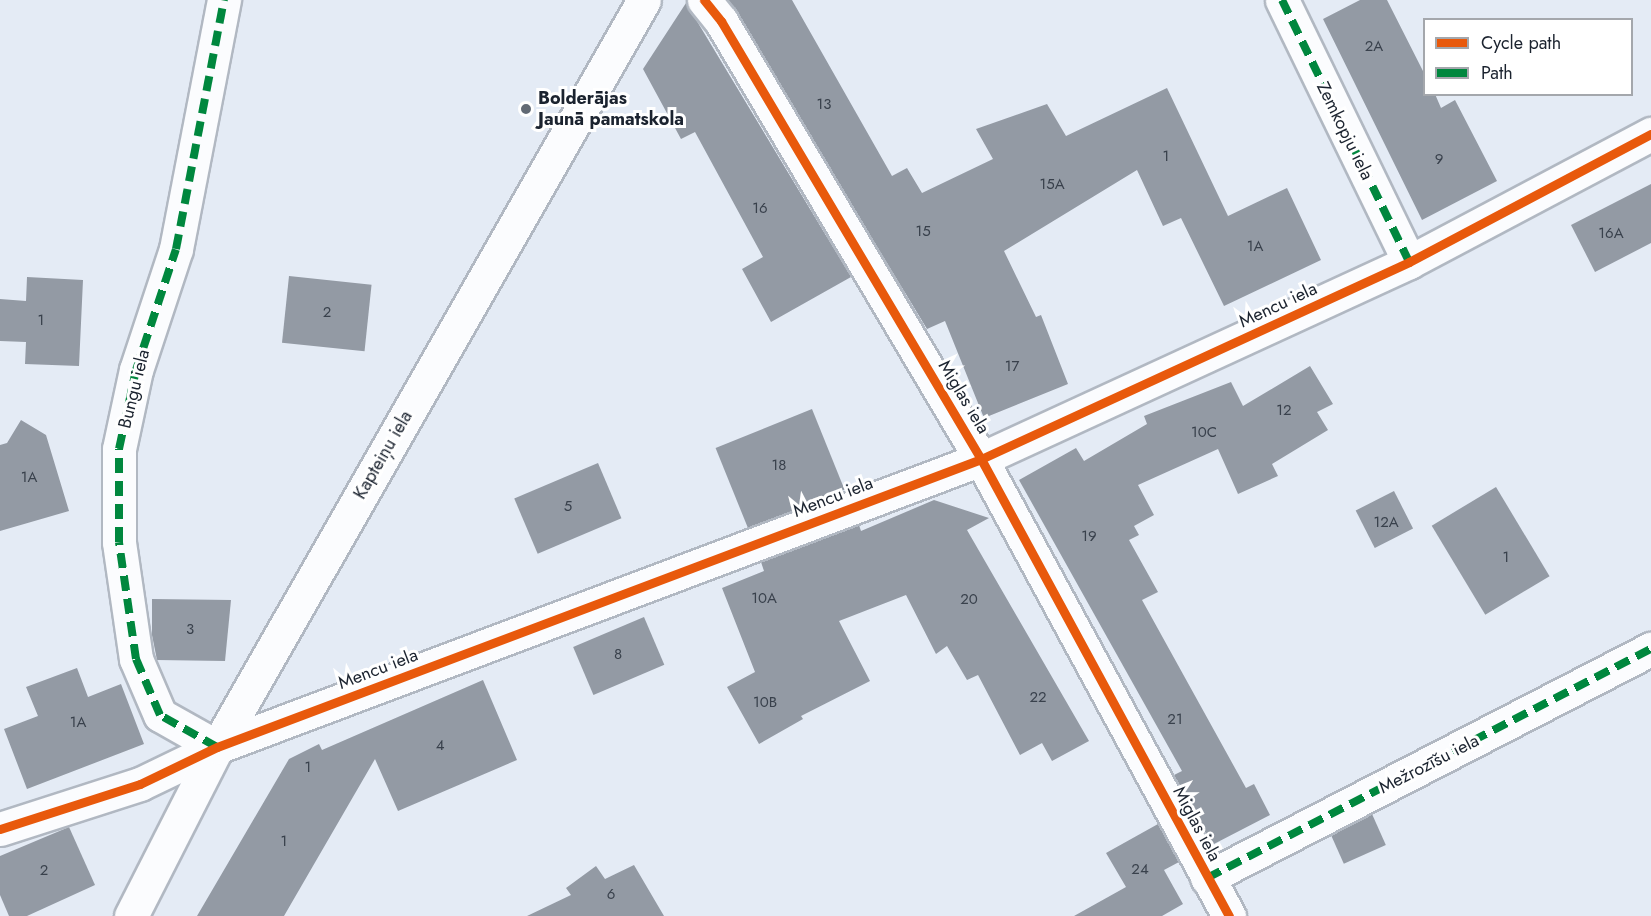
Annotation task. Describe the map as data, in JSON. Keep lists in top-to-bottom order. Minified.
{"streets":{"street":["Zemkopju iela","Mencu iela","Bungu iela","Miglas iela","Kapteiņu iela","Mežrozīšu iela"]},"crossings":[["Zemkopju iela","Mencu iela"],["Mencu iela","Bungu iela"],["Mencu iela","Miglas iela"],["Mencu iela","Kapteiņu iela"],["Bungu iela","Kapteiņu iela"],["Miglas iela","Mežrozīšu iela"]],"places":["Bolderājas Jaunā pamatskola"],"house_numbers":["2A","13","1","9","15A","16","15","16A","1A","2","1","17","12","10C","18","1A","5","12A","19","1","10A","20","3","8","22","10B","21","1A","4","1","1","24","2","6"],"legend":["Cycle path","Path"]}
